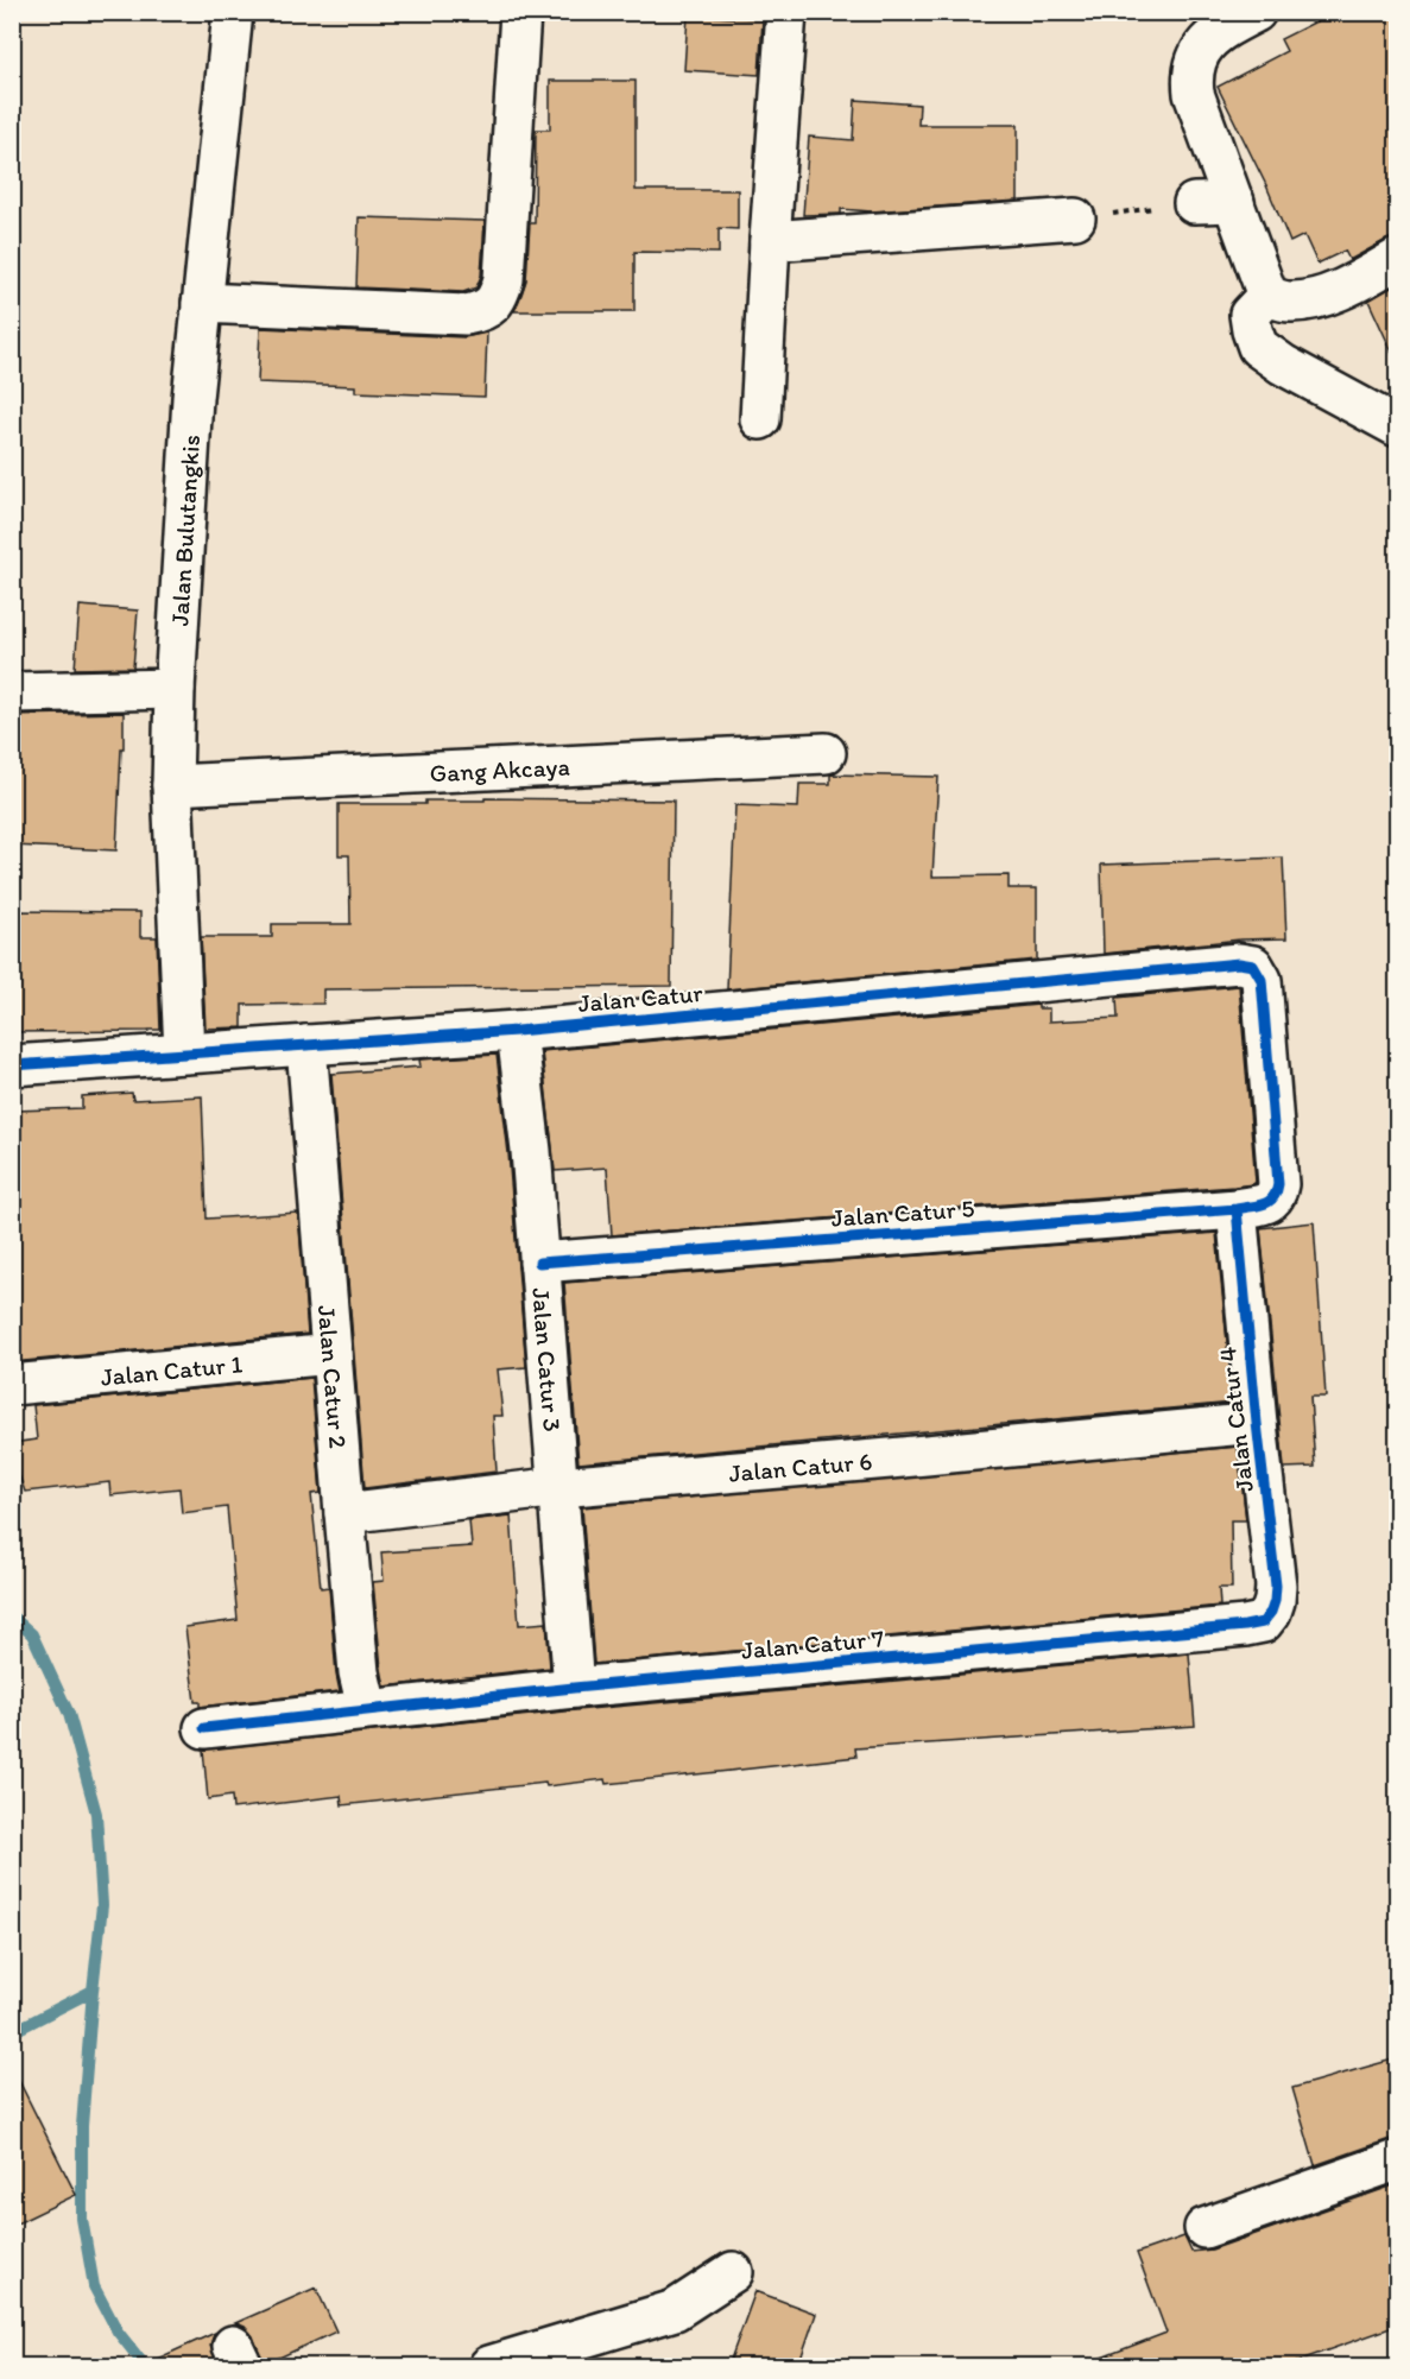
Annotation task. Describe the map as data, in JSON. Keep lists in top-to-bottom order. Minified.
{"streets":{"street":["Jalan Bulutangkis","Gang Akcaya","Jalan Catur","Jalan Catur 5","Jalan Catur 3","Jalan Catur 1","Jalan Catur 2","Jalan Catur 4","Jalan Catur 6","Jalan Catur 7"]},"crossings":[["Jalan Bulutangkis","Gang Akcaya"],["Jalan Bulutangkis","Jalan Catur"],["Jalan Catur","Jalan Catur 5"],["Jalan Catur","Jalan Catur 3"],["Jalan Catur","Jalan Catur 2"],["Jalan Catur","Jalan Catur 4"],["Jalan Catur 5","Jalan Catur 3"],["Jalan Catur 5","Jalan Catur 4"],["Jalan Catur 3","Jalan Catur 6"],["Jalan Catur 3","Jalan Catur 7"],["Jalan Catur 1","Jalan Catur 2"],["Jalan Catur 2","Jalan Catur 6"],["Jalan Catur 2","Jalan Catur 7"],["Jalan Catur 4","Jalan Catur 6"],["Jalan Catur 4","Jalan Catur 7"]]}
